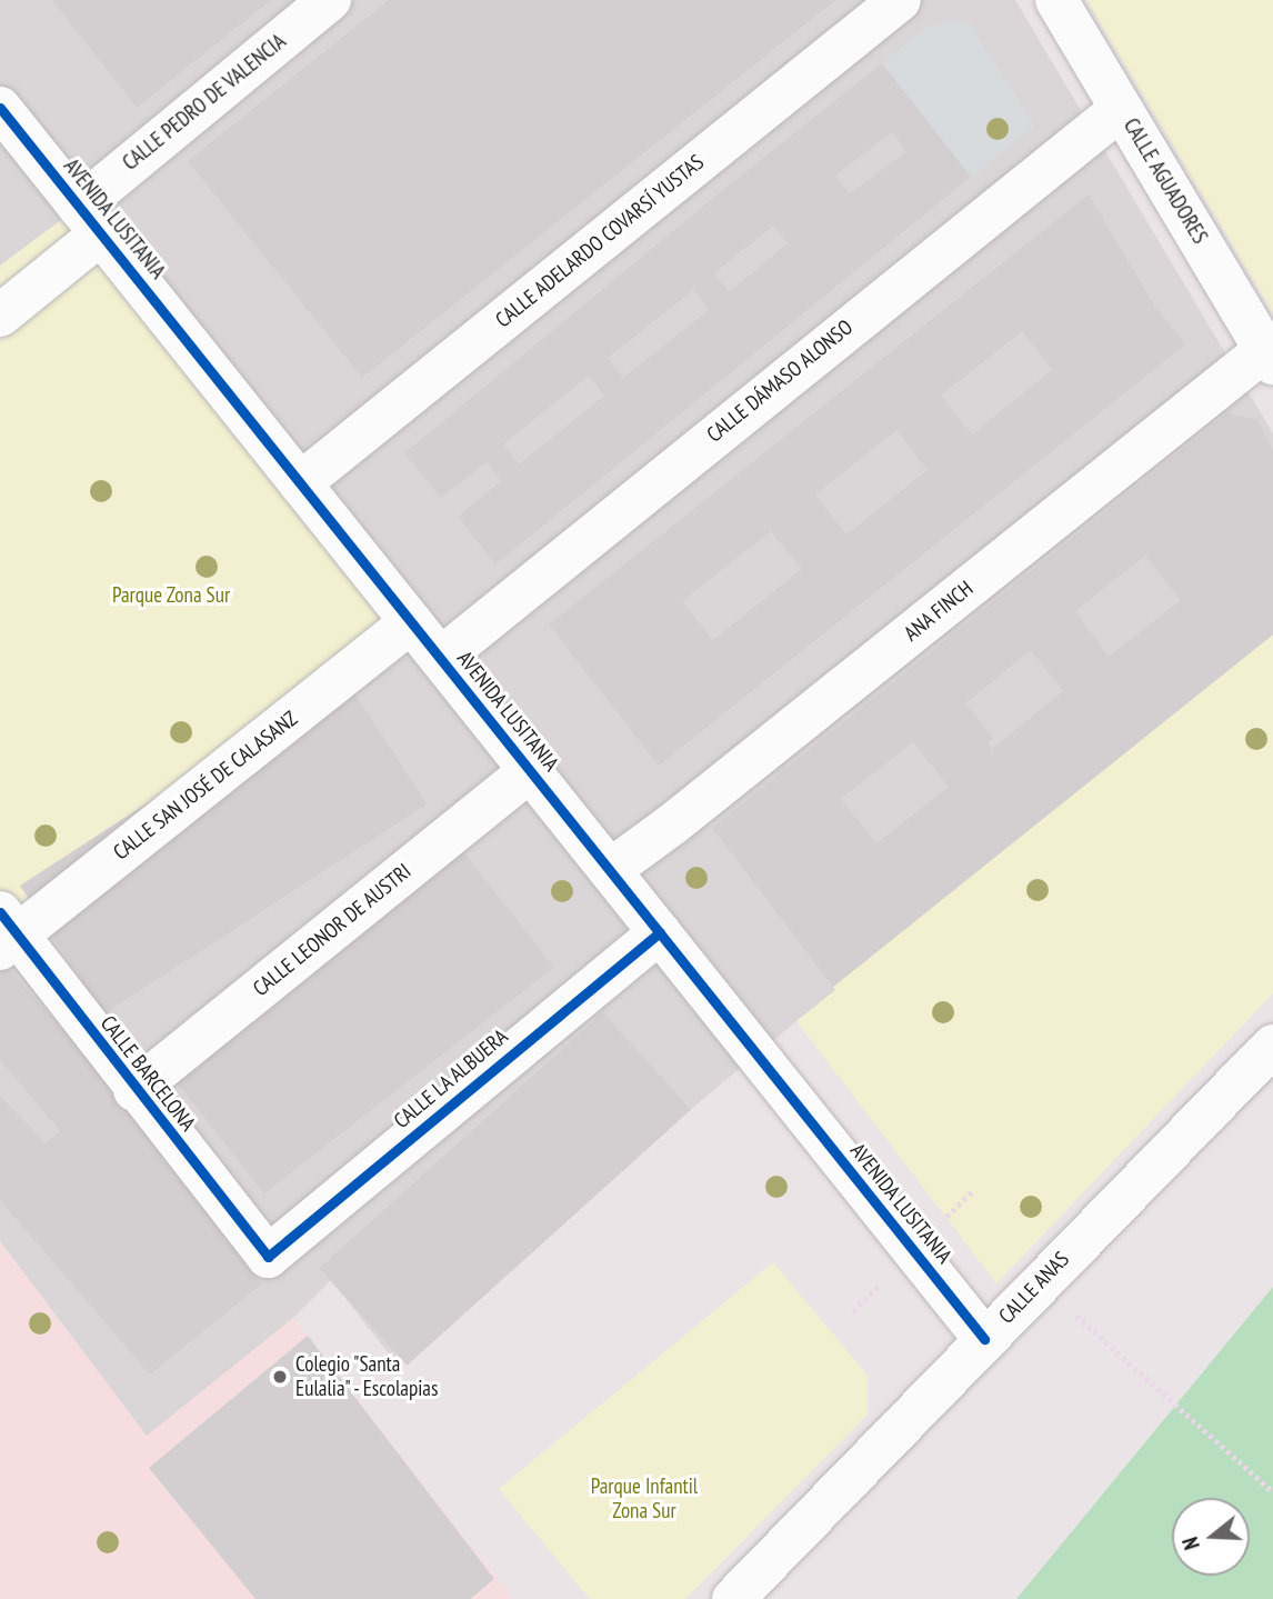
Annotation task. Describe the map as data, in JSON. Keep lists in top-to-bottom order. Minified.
{"streets":{"street":["CALLE PEDRO DE VALENCIA","CALLE AGUADORES","AVENIDA LUSITANIA","CALLE ADELARDO COVARSÍ YUSTAS","CALLE DÁMASO ALONSO","ANA FINCH","CALLE SAN JOSÉ DE CALASANZ","CALLE LEONOR DE AUSTRI","CALLE BARCELONA","CALLE LA ALBUERA","CALLE ANAS"]},"crossings":[["CALLE PEDRO DE VALENCIA","AVENIDA LUSITANIA"],["CALLE AGUADORES","CALLE DÁMASO ALONSO"],["CALLE AGUADORES","ANA FINCH"],["AVENIDA LUSITANIA","CALLE ADELARDO COVARSÍ YUSTAS"],["AVENIDA LUSITANIA","CALLE DÁMASO ALONSO"],["AVENIDA LUSITANIA","ANA FINCH"],["AVENIDA LUSITANIA","CALLE SAN JOSÉ DE CALASANZ"],["AVENIDA LUSITANIA","CALLE LEONOR DE AUSTRI"],["AVENIDA LUSITANIA","CALLE LA ALBUERA"],["AVENIDA LUSITANIA","CALLE ANAS"],["CALLE SAN JOSÉ DE CALASANZ","CALLE BARCELONA"],["CALLE LEONOR DE AUSTRI","CALLE BARCELONA"],["CALLE BARCELONA","CALLE LA ALBUERA"]],"parks":["Parque Zona Sur","Parque Infantil Zona Sur"],"places":["Colegio \"Santa Eulalia\" - Escolapias"],"north":"left"}
